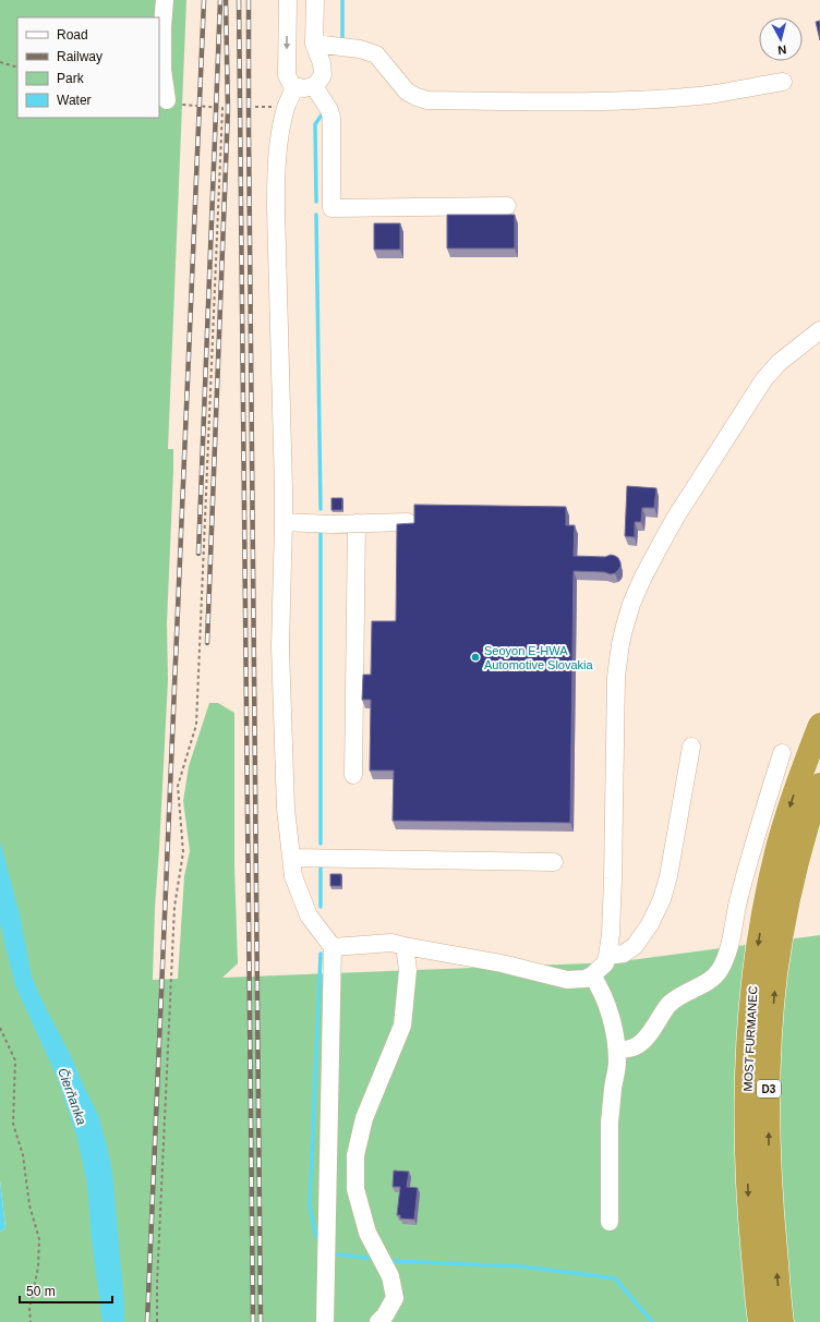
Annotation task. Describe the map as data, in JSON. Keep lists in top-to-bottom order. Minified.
{"streets":{"highway":["MOST FURMANEC","D3"]},"water":["Čierňanka"],"places":["Seoyon E-HWA Automotive Slovakia"],"legend":["Road","Railway","Park","Water"],"scale_bar":"50 m","north":"bottom"}
